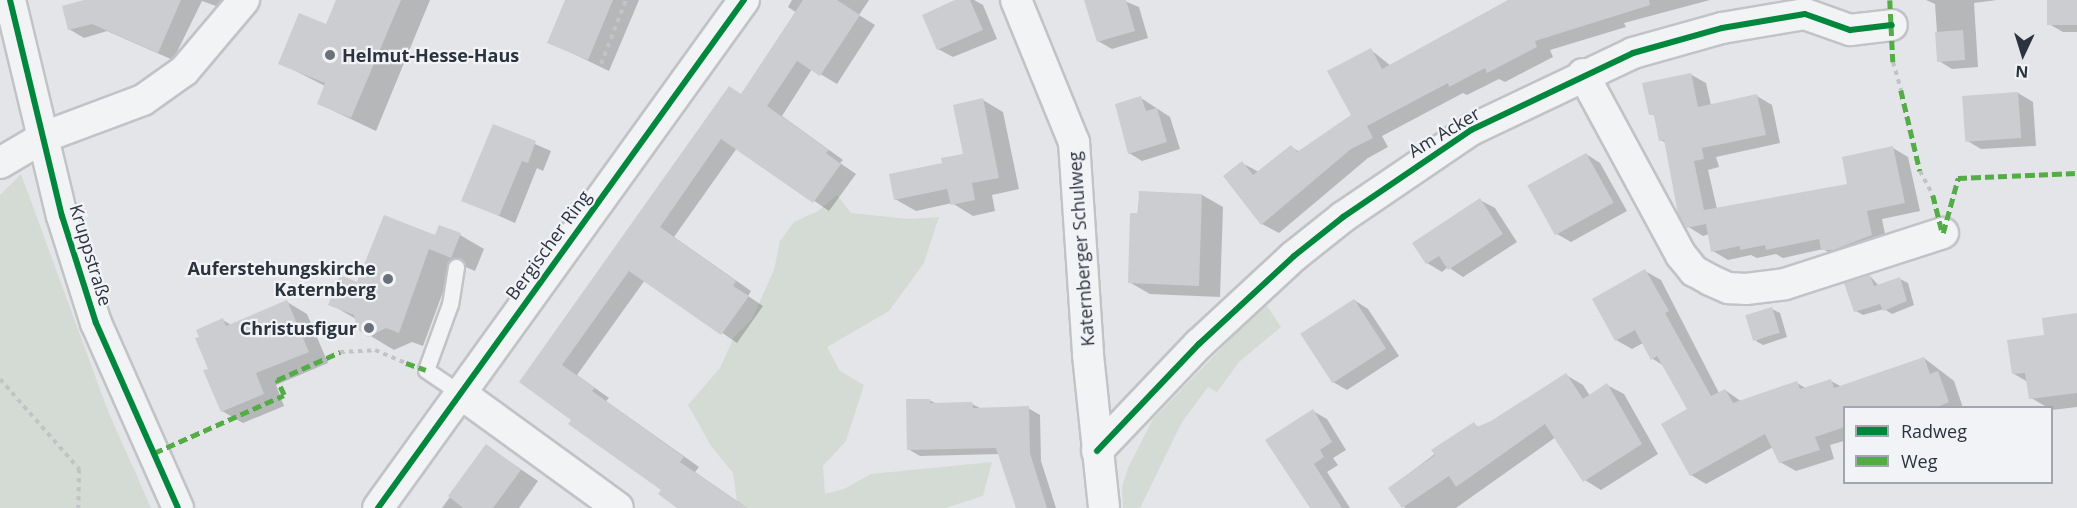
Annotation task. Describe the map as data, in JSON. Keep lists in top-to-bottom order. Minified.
{"streets":{"street":["Am Acker","Bergischer Ring","Katernberger Schulweg","Kruppstraße"]},"crossings":[["Am Acker","Katernberger Schulweg"]],"places":["Helmut-Hesse-Haus","Auferstehungskirche Katernberg","Christusfigur"],"legend":["Radweg","Weg"],"north":"bottom"}
